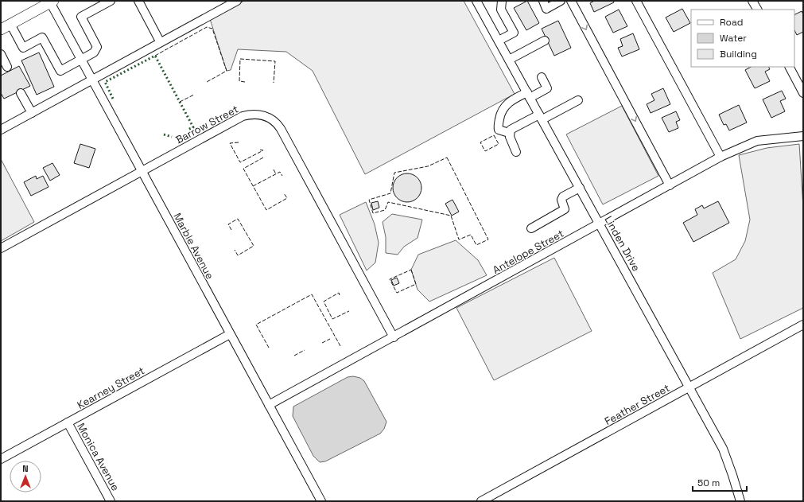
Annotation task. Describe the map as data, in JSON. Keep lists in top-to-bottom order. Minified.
{"streets":{"street":["Barrow Street","Linden Drive","Marble Avenue","Antelope Street","Kearney Street","Feather Street","Monica Avenue"]},"crossings":[["Barrow Street","Marble Avenue"],["Barrow Street","Antelope Street"],["Linden Drive","Antelope Street"],["Linden Drive","Feather Street"],["Marble Avenue","Antelope Street"],["Marble Avenue","Kearney Street"],["Kearney Street","Monica Avenue"]],"legend":["Road","Water","Building"],"scale_bar":"50 m","north":"top"}
